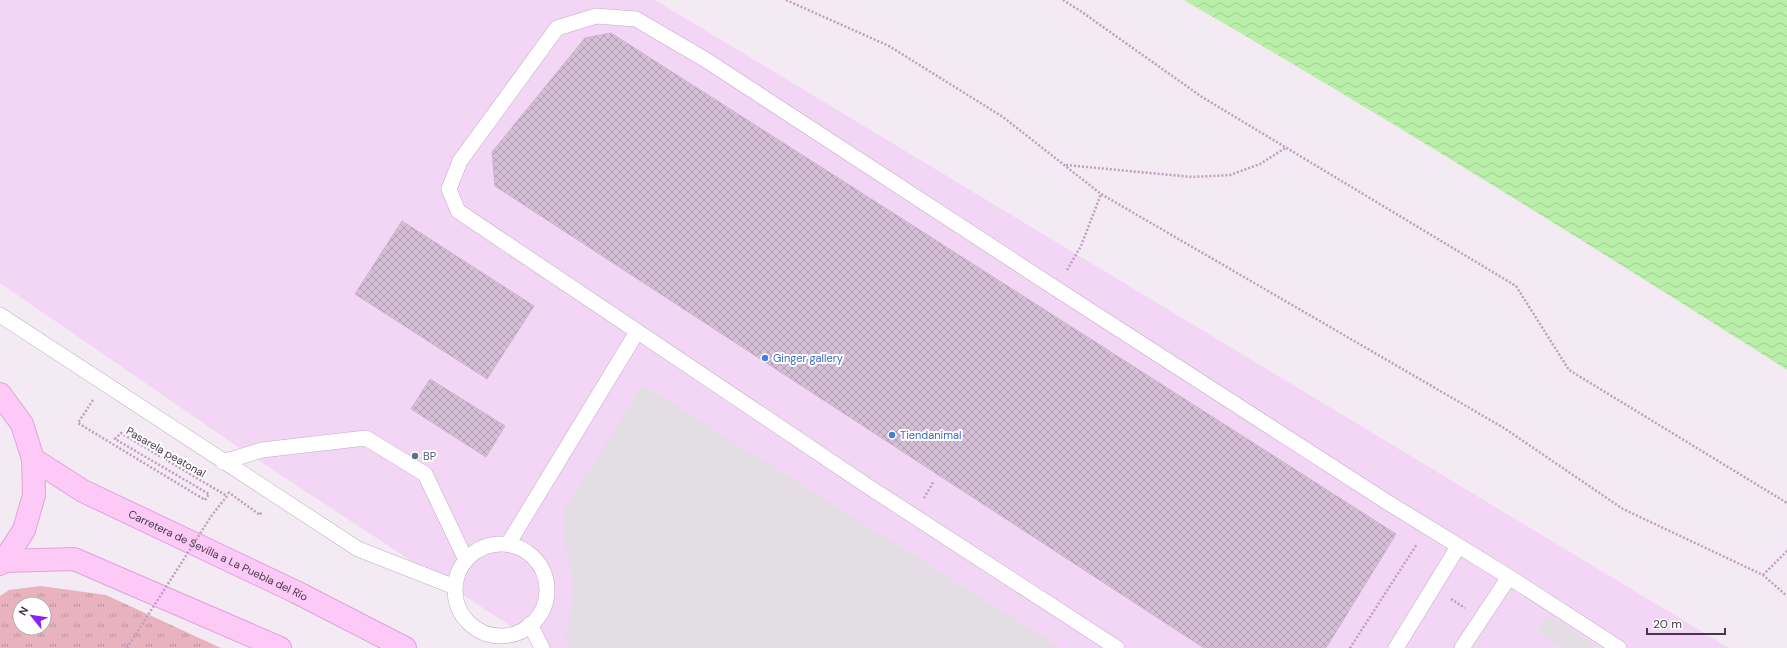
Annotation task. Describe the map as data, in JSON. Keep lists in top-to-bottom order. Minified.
{"streets":{"main road":["Carretera de Sevilla a La Puebla del Río"],"path":["Pasarela peatonal"]},"places":["Ginger gallery","Tiendanimal","BP"],"scale_bar":"20 m","north":"top left"}
